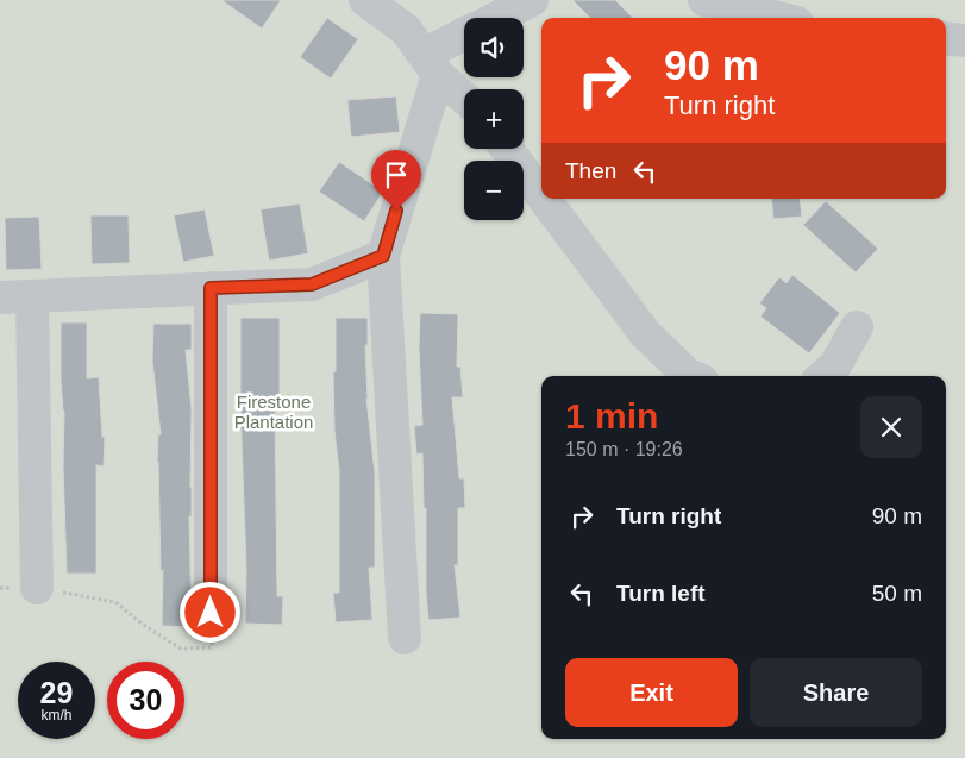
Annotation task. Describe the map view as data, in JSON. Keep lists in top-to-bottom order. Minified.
{"parks":["Firestone Plantation"],"page":{"map_buttons":["+","−"],"turn":["90 m","Turn right"],"then":"Then","heading":["1 min","150 m · 19:26"],"list":[{"name":"Turn right","value":"90 m"},{"name":"Turn left","value":"50 m"}],"buttons":["Exit","Share"],"speed":"29 km/h","limit":"30"}}
